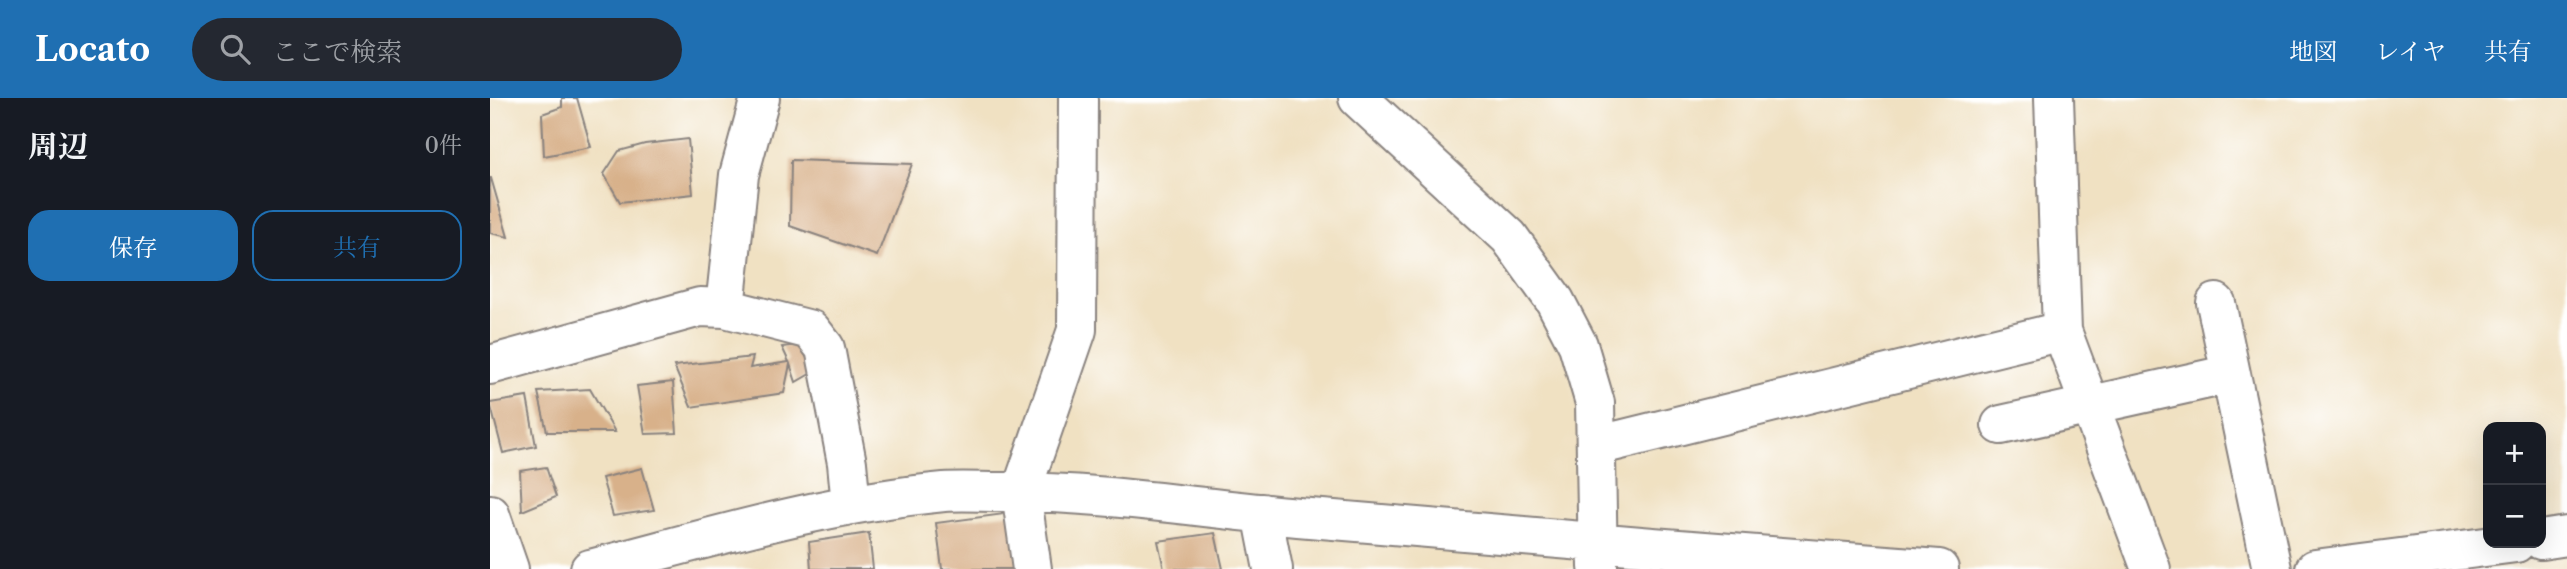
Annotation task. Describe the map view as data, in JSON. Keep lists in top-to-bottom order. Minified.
{"page":{"header":"Locato","search":"ここで検索","nav":["地図","レイヤ","共有"],"heading":["周辺","0件"],"buttons":["保存","共有"],"map_buttons":["+","−"]}}
